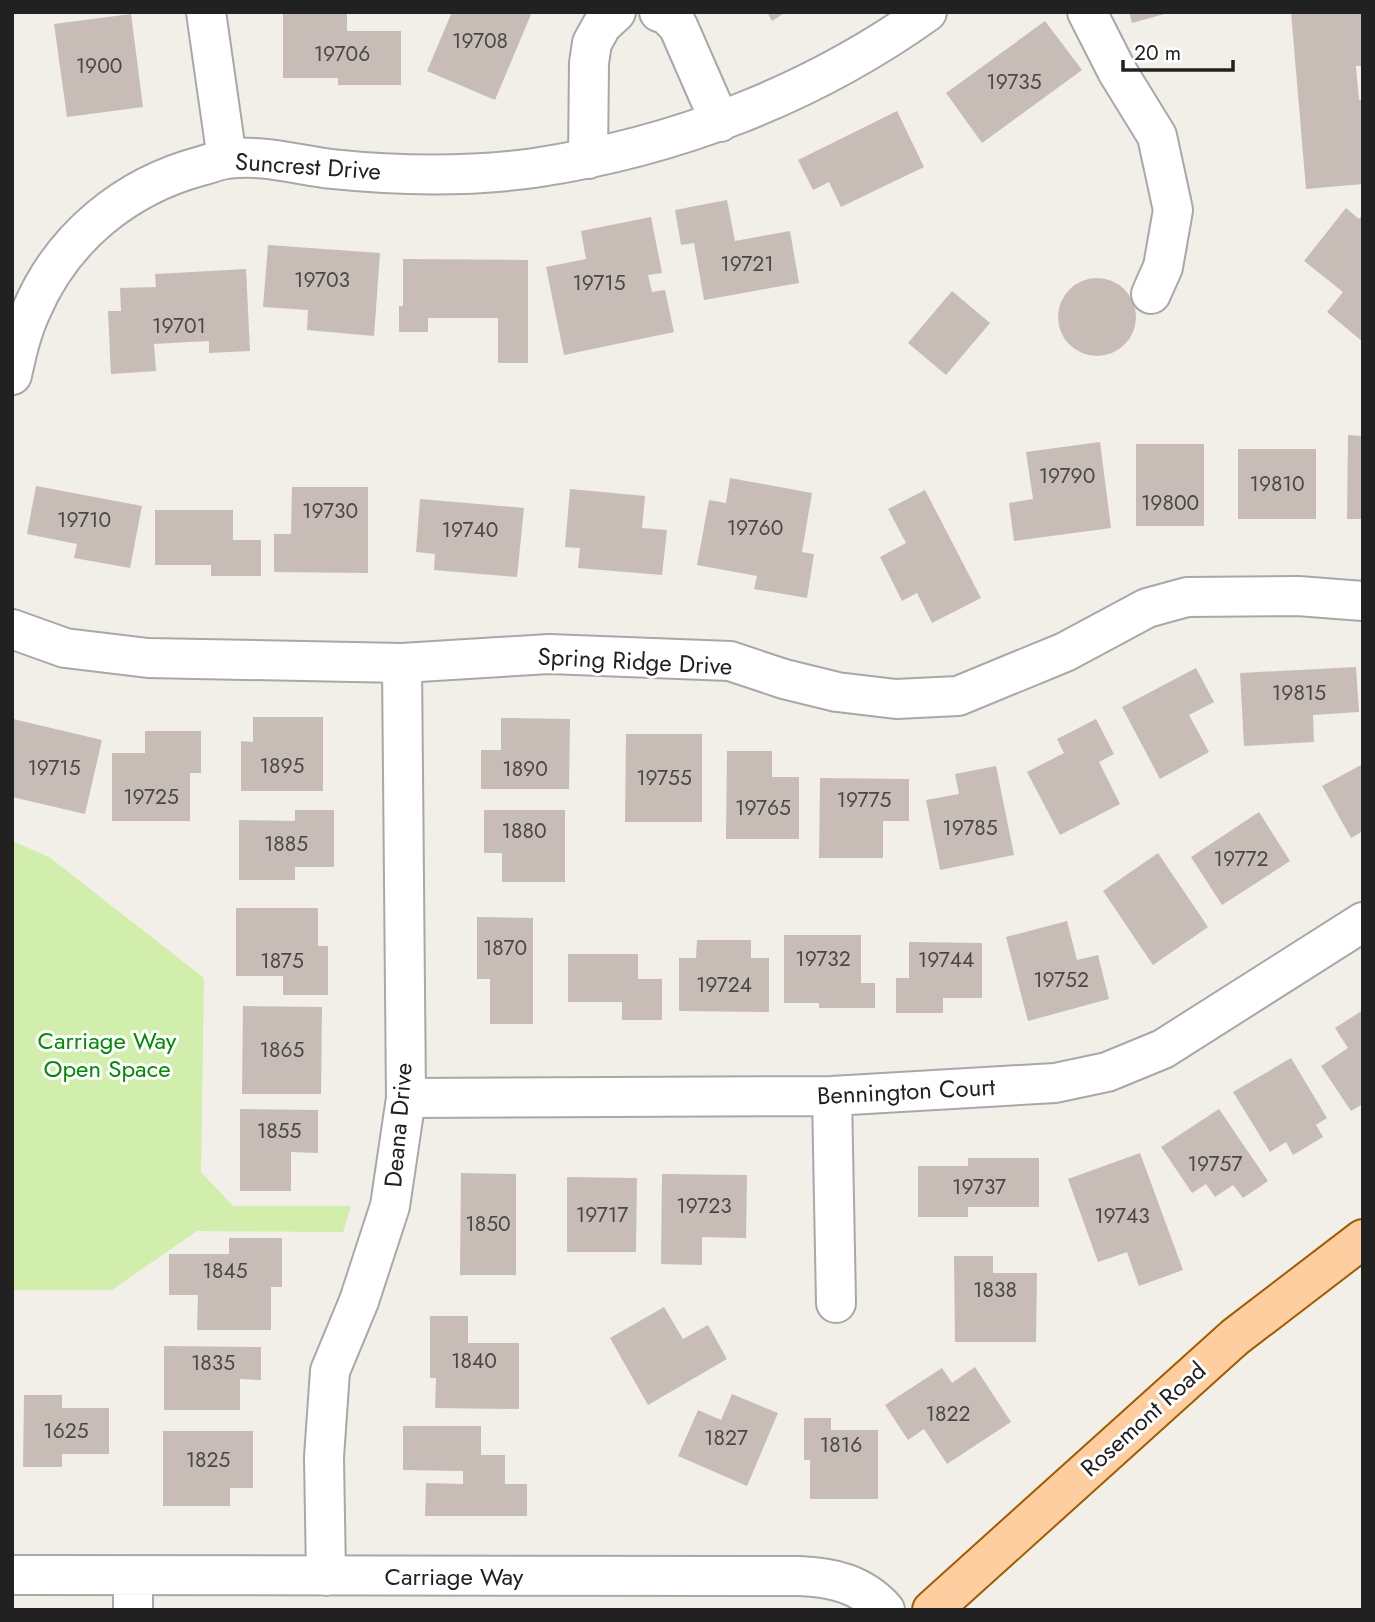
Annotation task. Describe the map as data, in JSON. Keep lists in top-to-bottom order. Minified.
{"streets":{"main road":["Rosemont Road"],"street":["Suncrest Drive","Spring Ridge Drive","Bennington Court","Deana Drive","Carriage Way"]},"crossings":[["Spring Ridge Drive","Deana Drive"],["Bennington Court","Deana Drive"],["Deana Drive","Carriage Way"]],"parks":["Carriage Way Open Space"],"house_numbers":["19708","19706","1900","19735","19721","19703","19715","19701","19790","19810","19800","19730","19710","19760","19740","19815","1895","19715","1890","19755","19725","19775","19765","19785","1880","1885","19772","1870","19732","19744","1875","19752","19724","1865","1855","19757","19737","19723","19717","19743","1850","1845","1838","1840","1835","1822","1625","1827","1816","1825"],"scale_bar":"20 m"}
